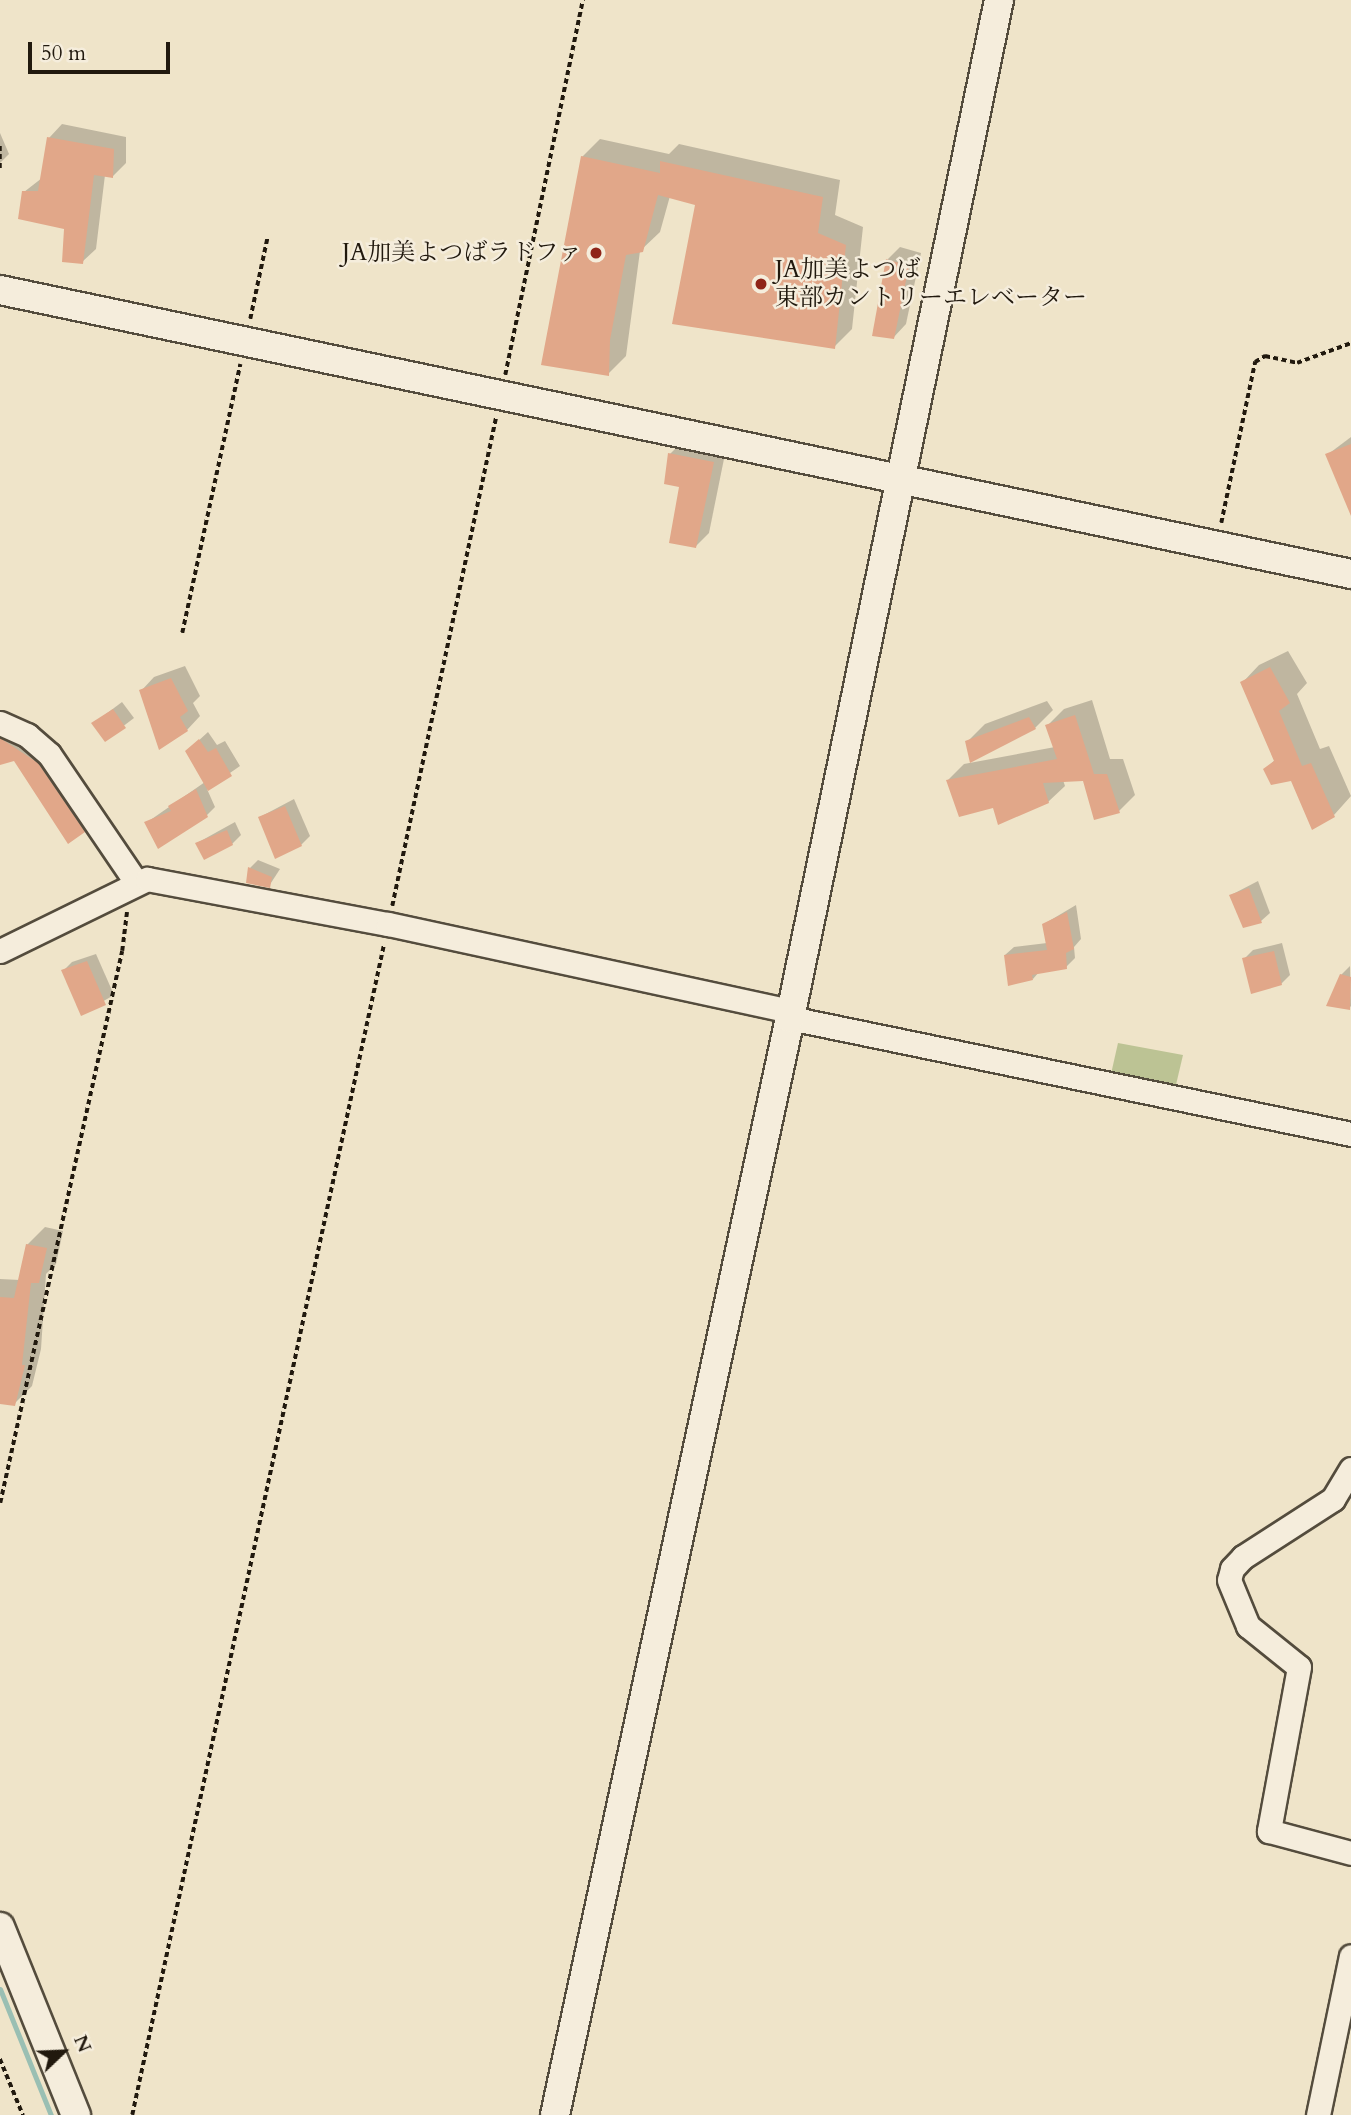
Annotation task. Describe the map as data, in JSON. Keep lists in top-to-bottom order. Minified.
{"places":["JA加美よつばラドファ","JA加美よつば 東部カントリーエレベーター"],"scale_bar":"50 m","north":"top right"}
